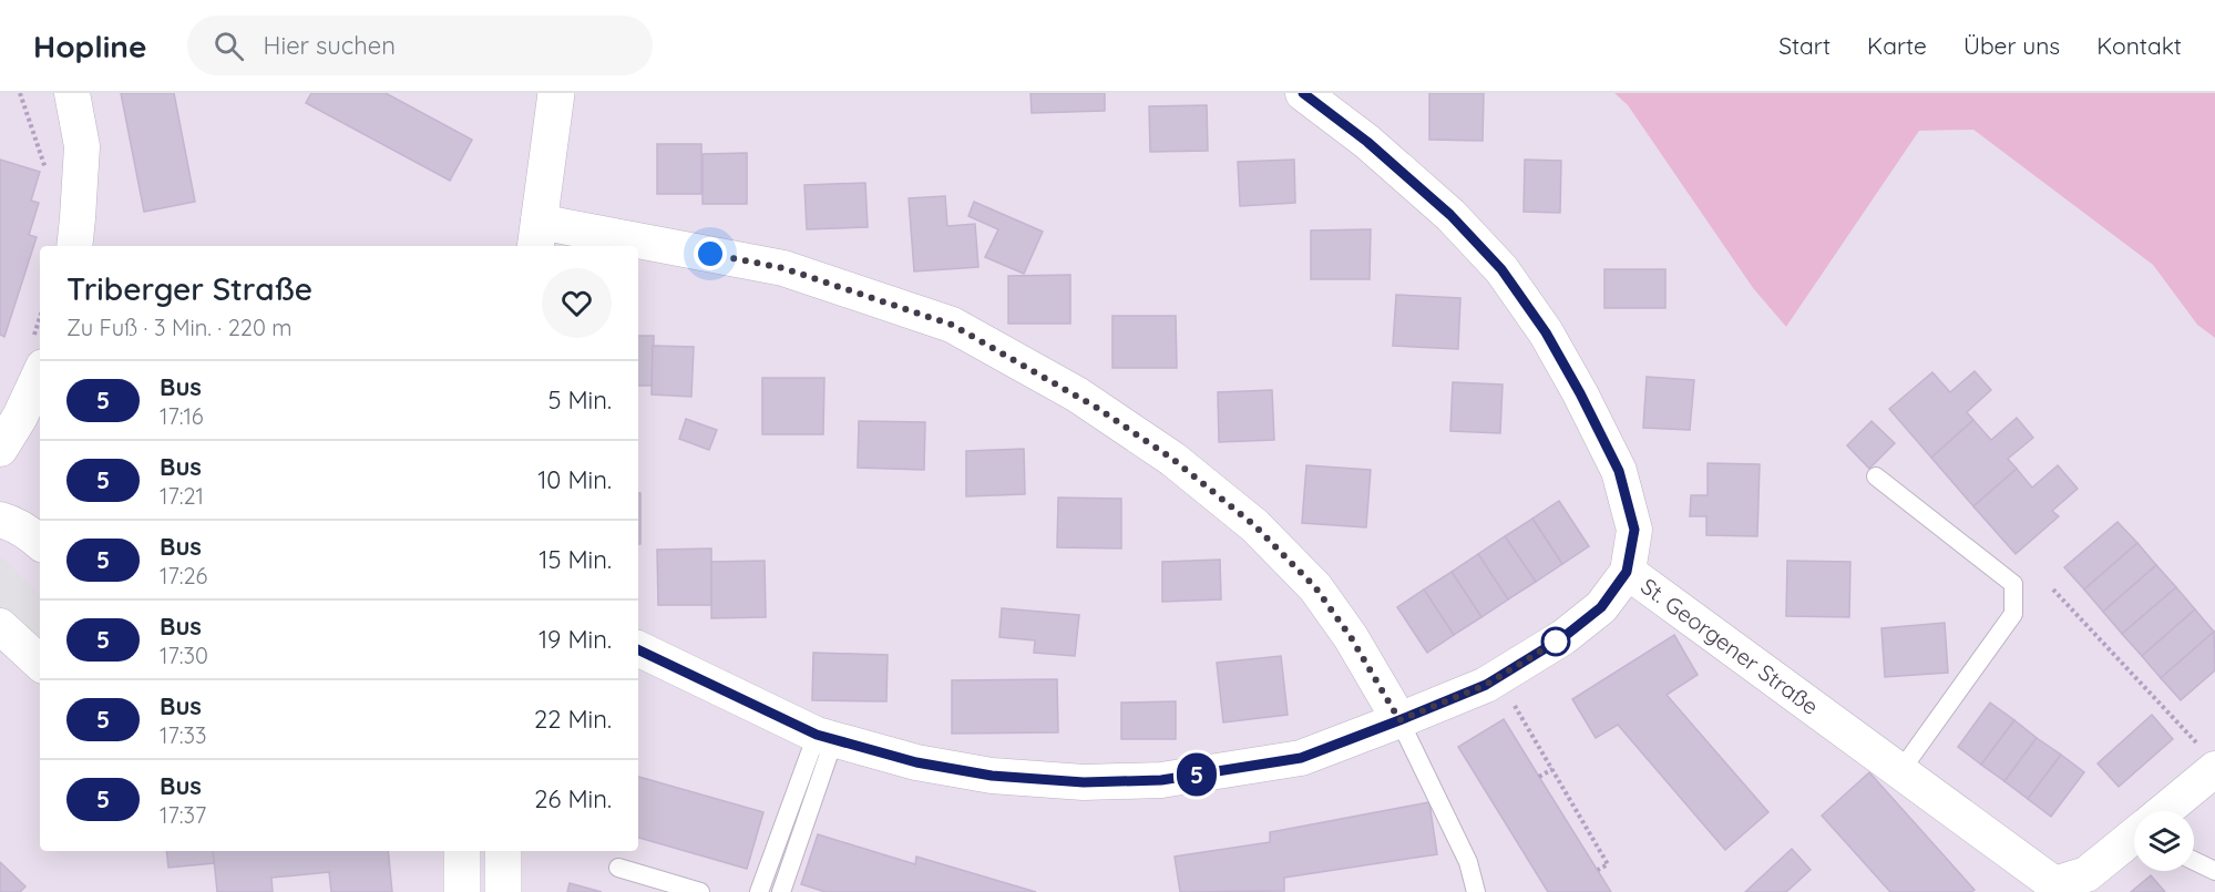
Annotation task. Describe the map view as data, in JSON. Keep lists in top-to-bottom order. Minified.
{"streets":{"street":["St. Georgener Straße"]},"lines":["bus line 5"],"page":{"header":"Hopline","search":"Hier suchen","nav":["Start","Karte","Über uns","Kontakt"],"on_map":"5","heading":["Triberger Straße","Zu Fuß · 3 Min. · 220 m"],"list":[{"mark":"5","name":"Bus","note":"17:16","value":"5 Min."},{"mark":"5","name":"Bus","note":"17:21","value":"10 Min."},{"mark":"5","name":"Bus","note":"17:26","value":"15 Min."},{"mark":"5","name":"Bus","note":"17:30","value":"19 Min."},{"mark":"5","name":"Bus","note":"17:33","value":"22 Min."},{"mark":"5","name":"Bus","note":"17:37","value":"26 Min."}]}}
